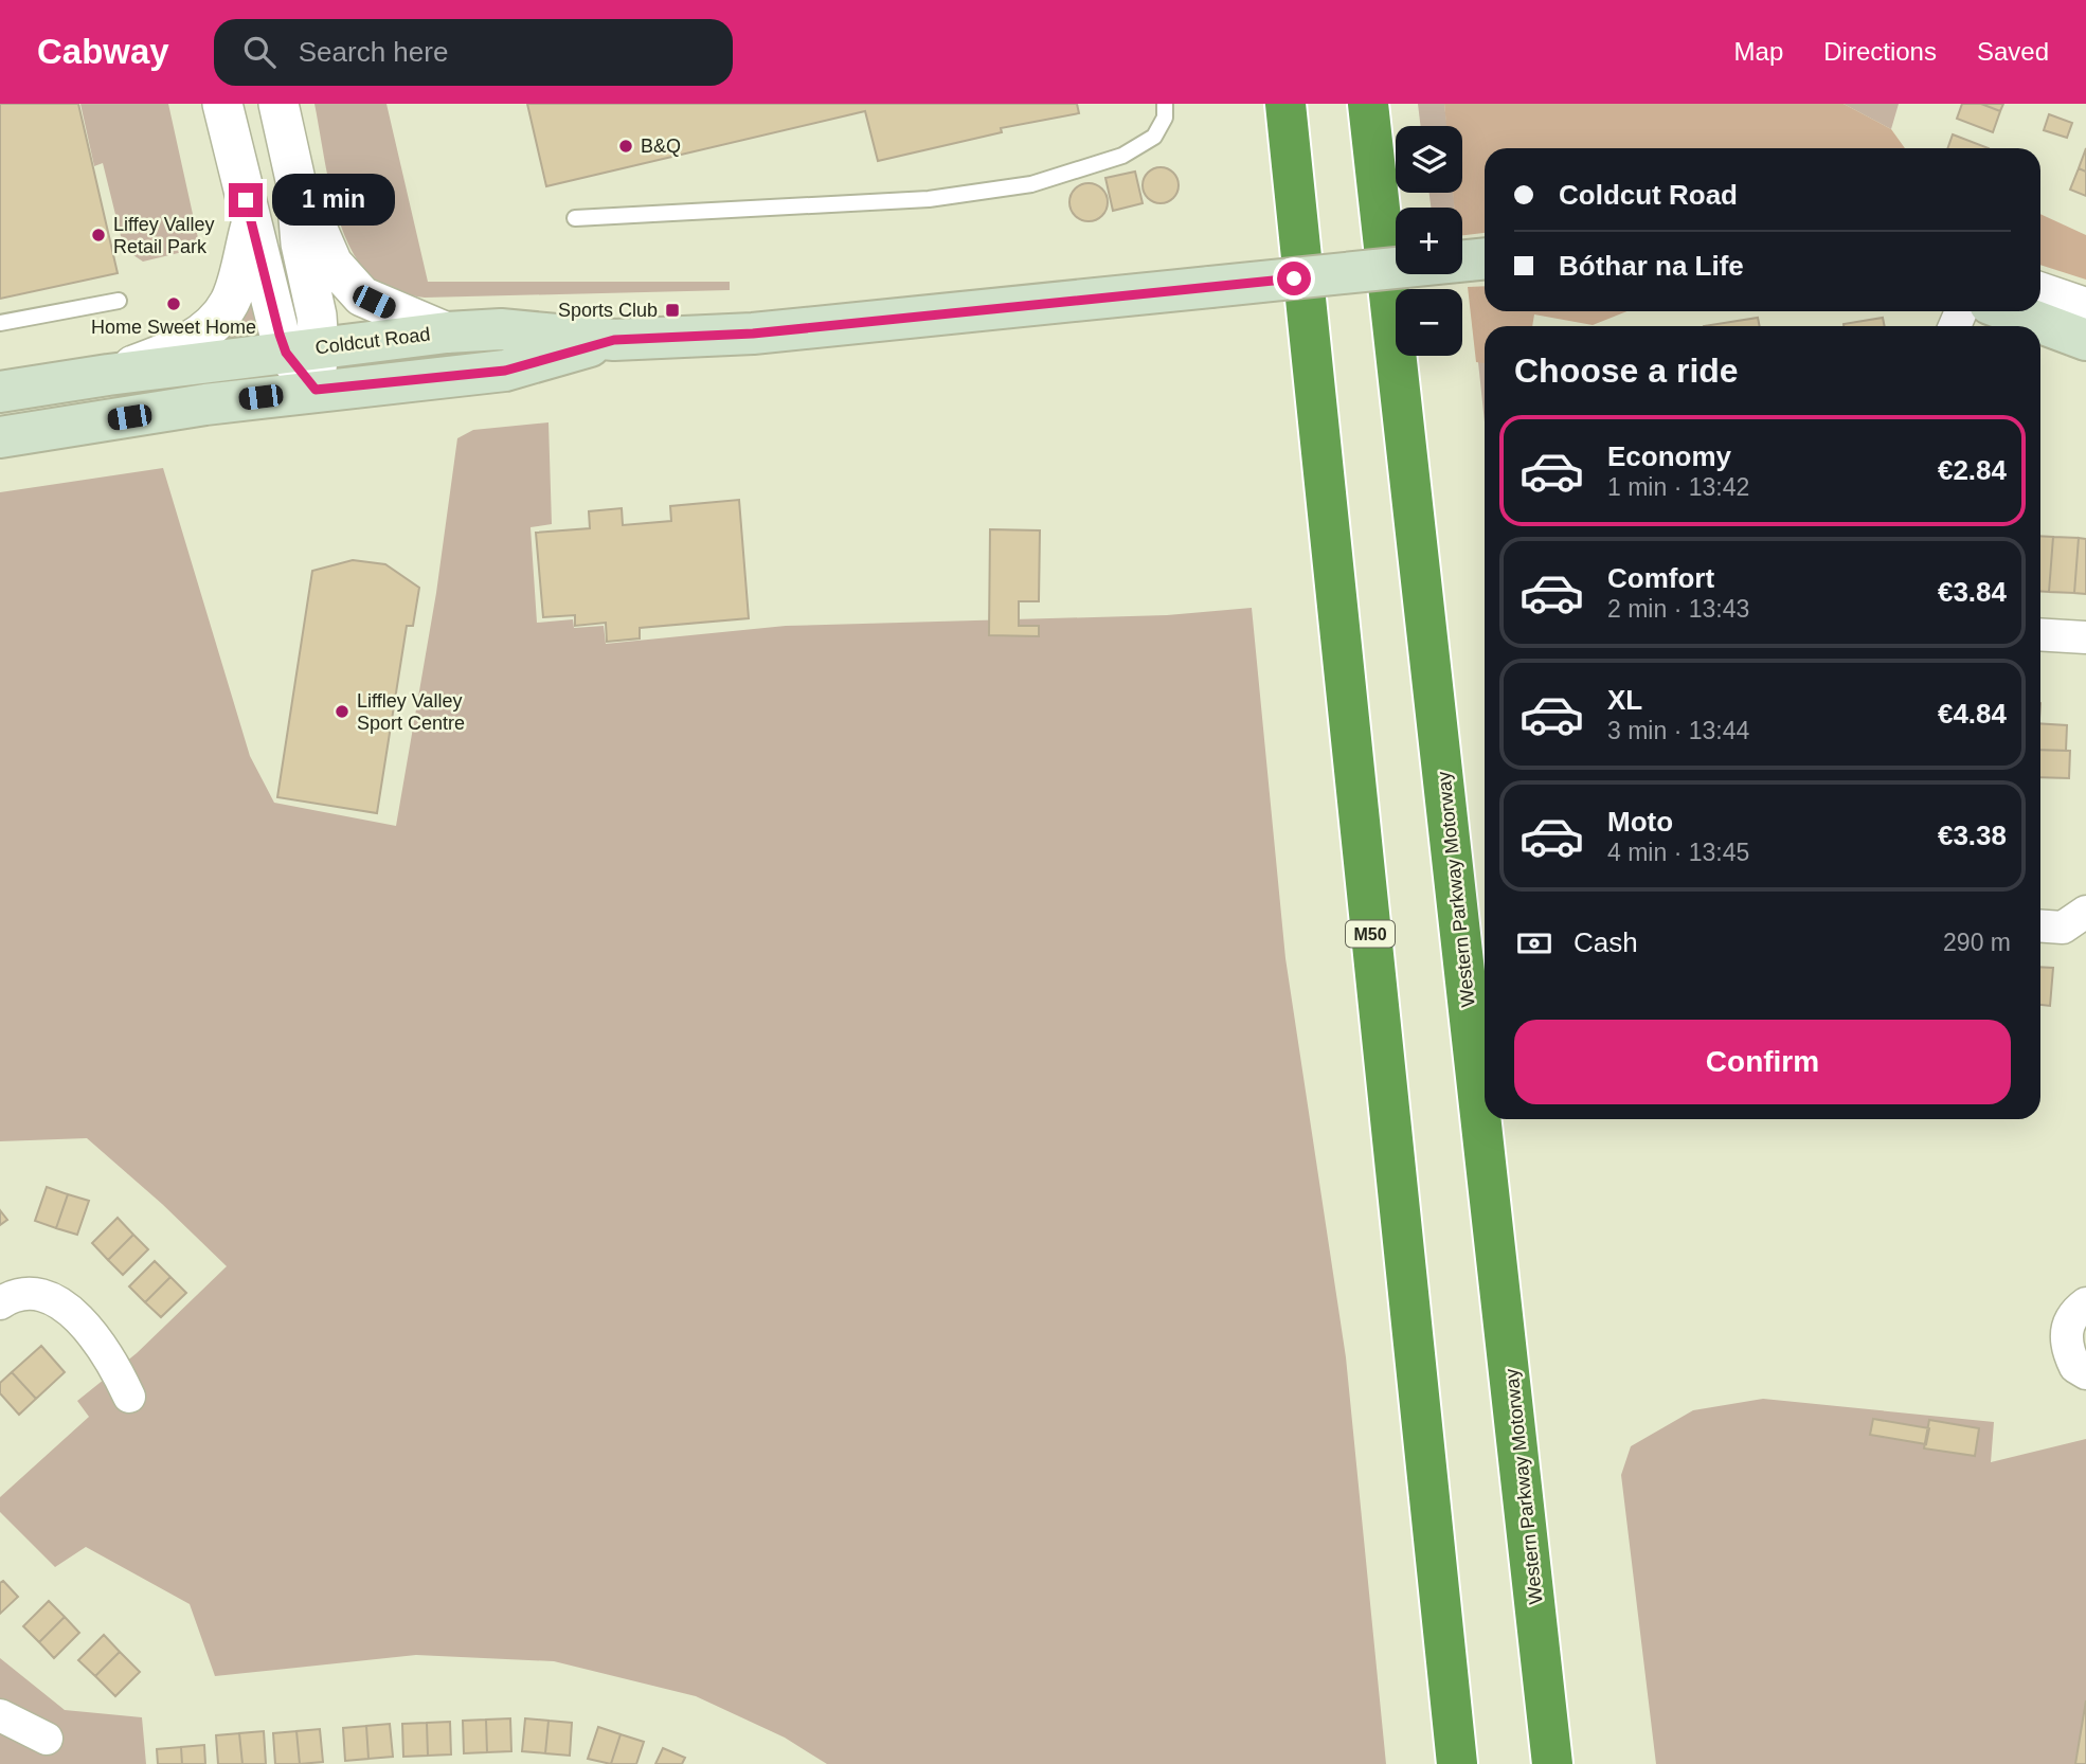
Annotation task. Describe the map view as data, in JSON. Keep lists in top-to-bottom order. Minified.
{"streets":{"highway":["Western Parkway Motorway","M50"],"main road":["Coldcut Road"]},"places":{"other":["B&Q","Liffey Valley Retail Park","Home Sweet Home","Liffley Valley Sport Centre"],"transit":["Sports Club"]},"page":{"header":"Cabway","search":"Search here","nav":["Map","Directions","Saved"],"map_buttons":["+","−"],"banner":["Coldcut Road","Bóthar na Life"],"bubble":"1 min","heading":"Choose a ride","list":[{"name":"Economy","note":"1 min · 13:42","value":"€2.84"},{"name":"Comfort","note":"2 min · 13:43","value":"€3.84"},{"name":"XL","note":"3 min · 13:44","value":"€4.84"},{"name":"Moto","note":"4 min · 13:45","value":"€3.38"}],"pay":["Cash","290 m"],"buttons":"Confirm"}}
